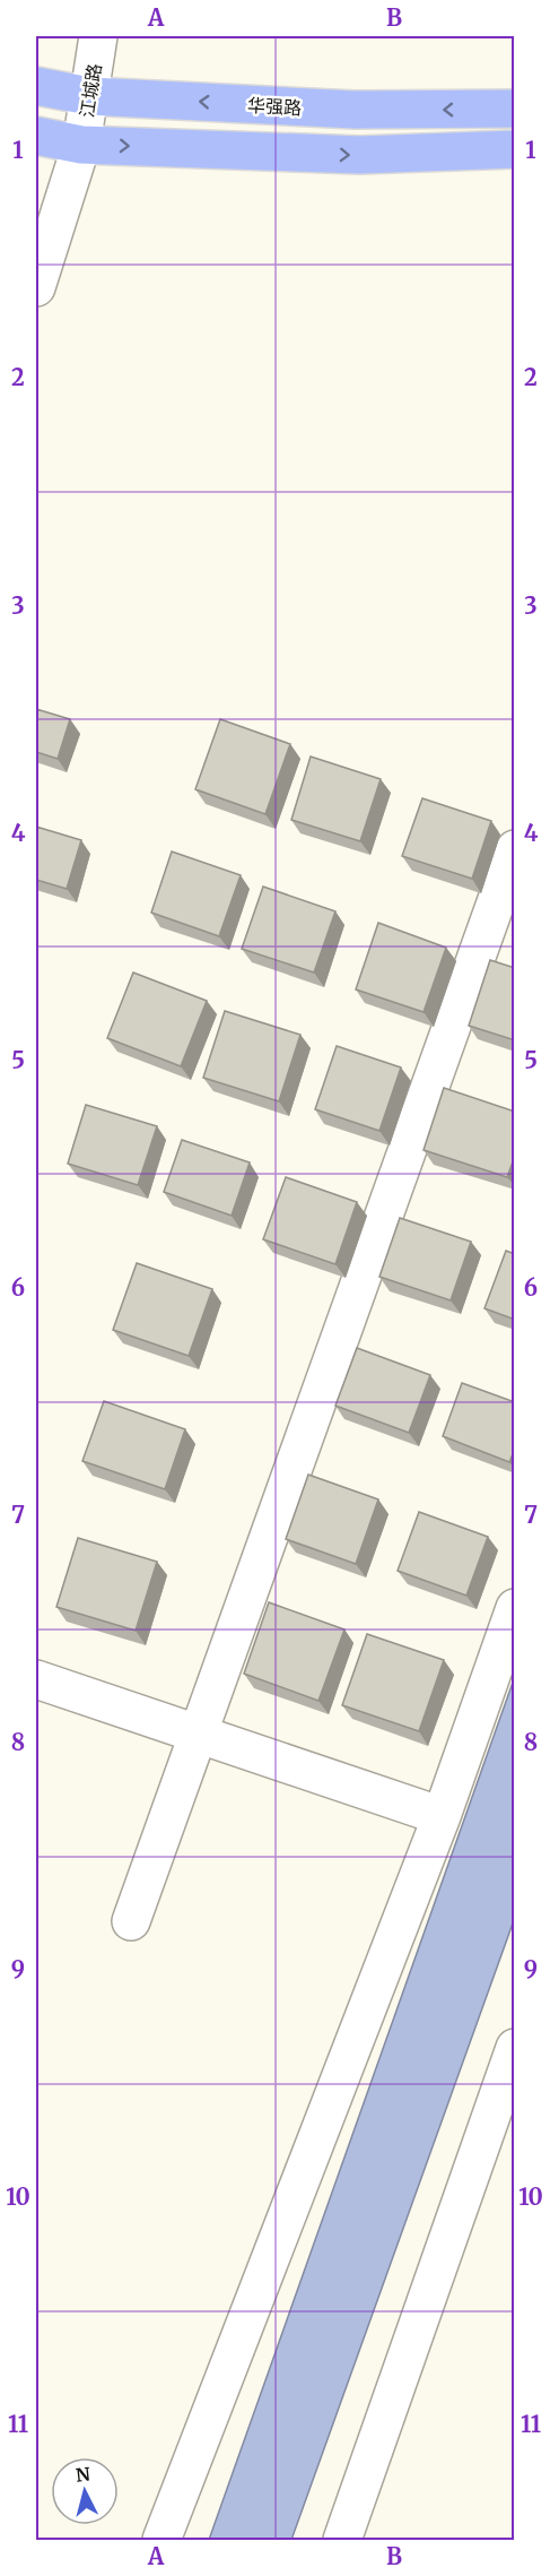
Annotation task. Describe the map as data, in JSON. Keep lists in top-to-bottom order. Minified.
{"streets":{"main road":["华强路"],"street":["江城路"]},"crossings":[["江城路","华强路"]],"north":"top","grid":{"columns":["A","B"],"rows":["1","2","3","4","5","6","7","8","9","10","11"]}}
